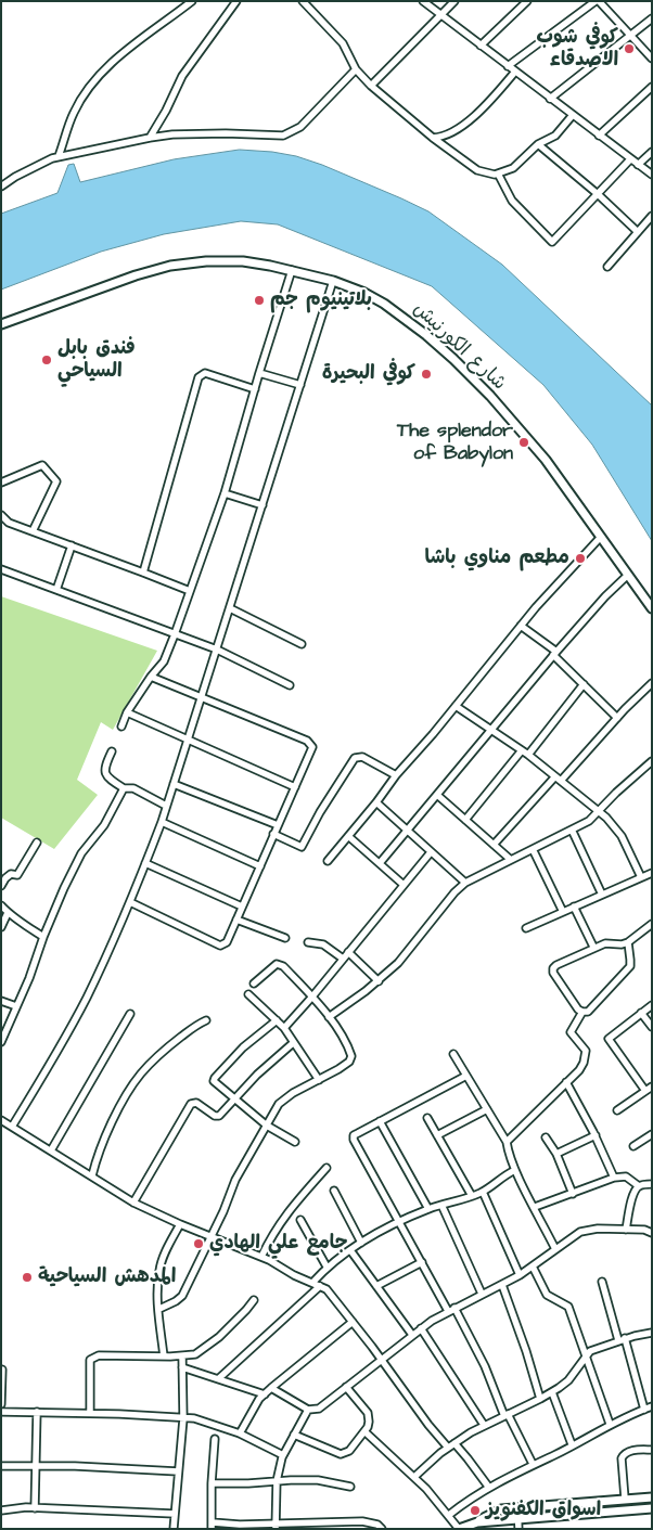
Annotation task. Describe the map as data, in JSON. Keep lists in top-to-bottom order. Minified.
{"streets":{"street":["شارع الكورنيش"]},"places":["كوفي شوب الاصدقاء","بلاتينيوم جم","فندق بابل السياحي","كوفي البحيرة","The splendor of Babylon","مطعم مناوي باشا","جامع علي الهادي","المدهش السياحية","اسواق الكفنويز"]}
